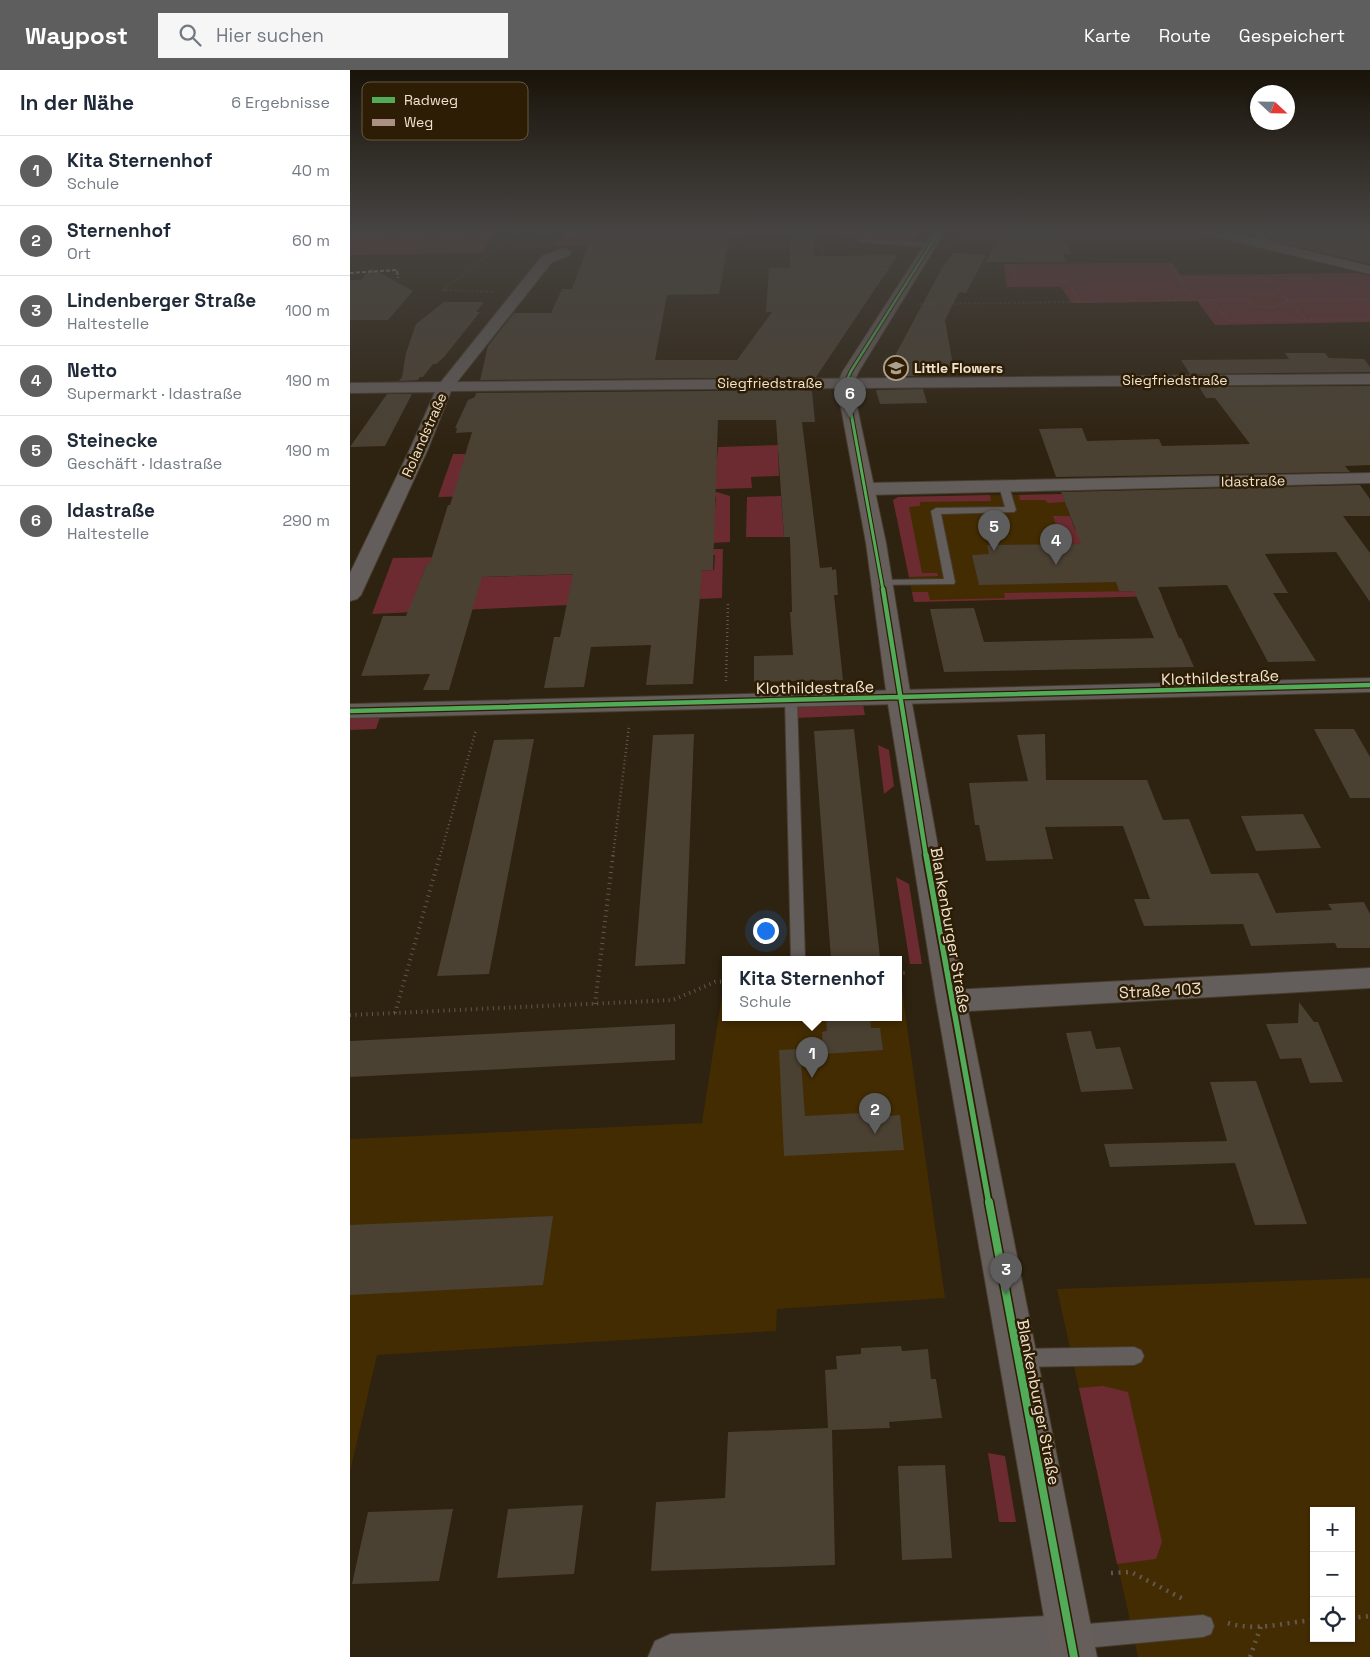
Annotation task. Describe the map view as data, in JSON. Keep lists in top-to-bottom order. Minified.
{"streets":{"main road":["Blankenburger Straße"],"street":["Siegfriedstraße","Rolandstraße","Idastraße","Klothildestraße","Straße 103"]},"crossings":[["Siegfriedstraße","Rolandstraße"],["Siegfriedstraße","Blankenburger Straße"],["Idastraße","Blankenburger Straße"],["Klothildestraße","Blankenburger Straße"],["Blankenburger Straße","Straße 103"]],"places":{"school or university":["Little Flowers"]},"legend":["Radweg","Weg"],"north":"right","page":{"header":"Waypost","search":"Hier suchen","nav":["Karte","Route","Gespeichert"],"heading":["In der Nähe","6 Ergebnisse"],"list":[{"mark":"1","name":"Kita Sternenhof","note":"Schule","value":"40 m"},{"mark":"2","name":"Sternenhof","note":"Ort","value":"60 m"},{"mark":"3","name":"Lindenberger Straße","note":"Haltestelle","value":"100 m"},{"mark":"4","name":"Netto","note":"Supermarkt · Idastraße","value":"190 m"},{"mark":"5","name":"Steinecke","note":"Geschäft · Idastraße","value":"190 m"},{"mark":"6","name":"Idastraße","note":"Haltestelle","value":"290 m"}],"pins":["6","5","4","1","2","3"],"popup":["Kita Sternenhof","Schule"],"map_buttons":["+","−"]}}
